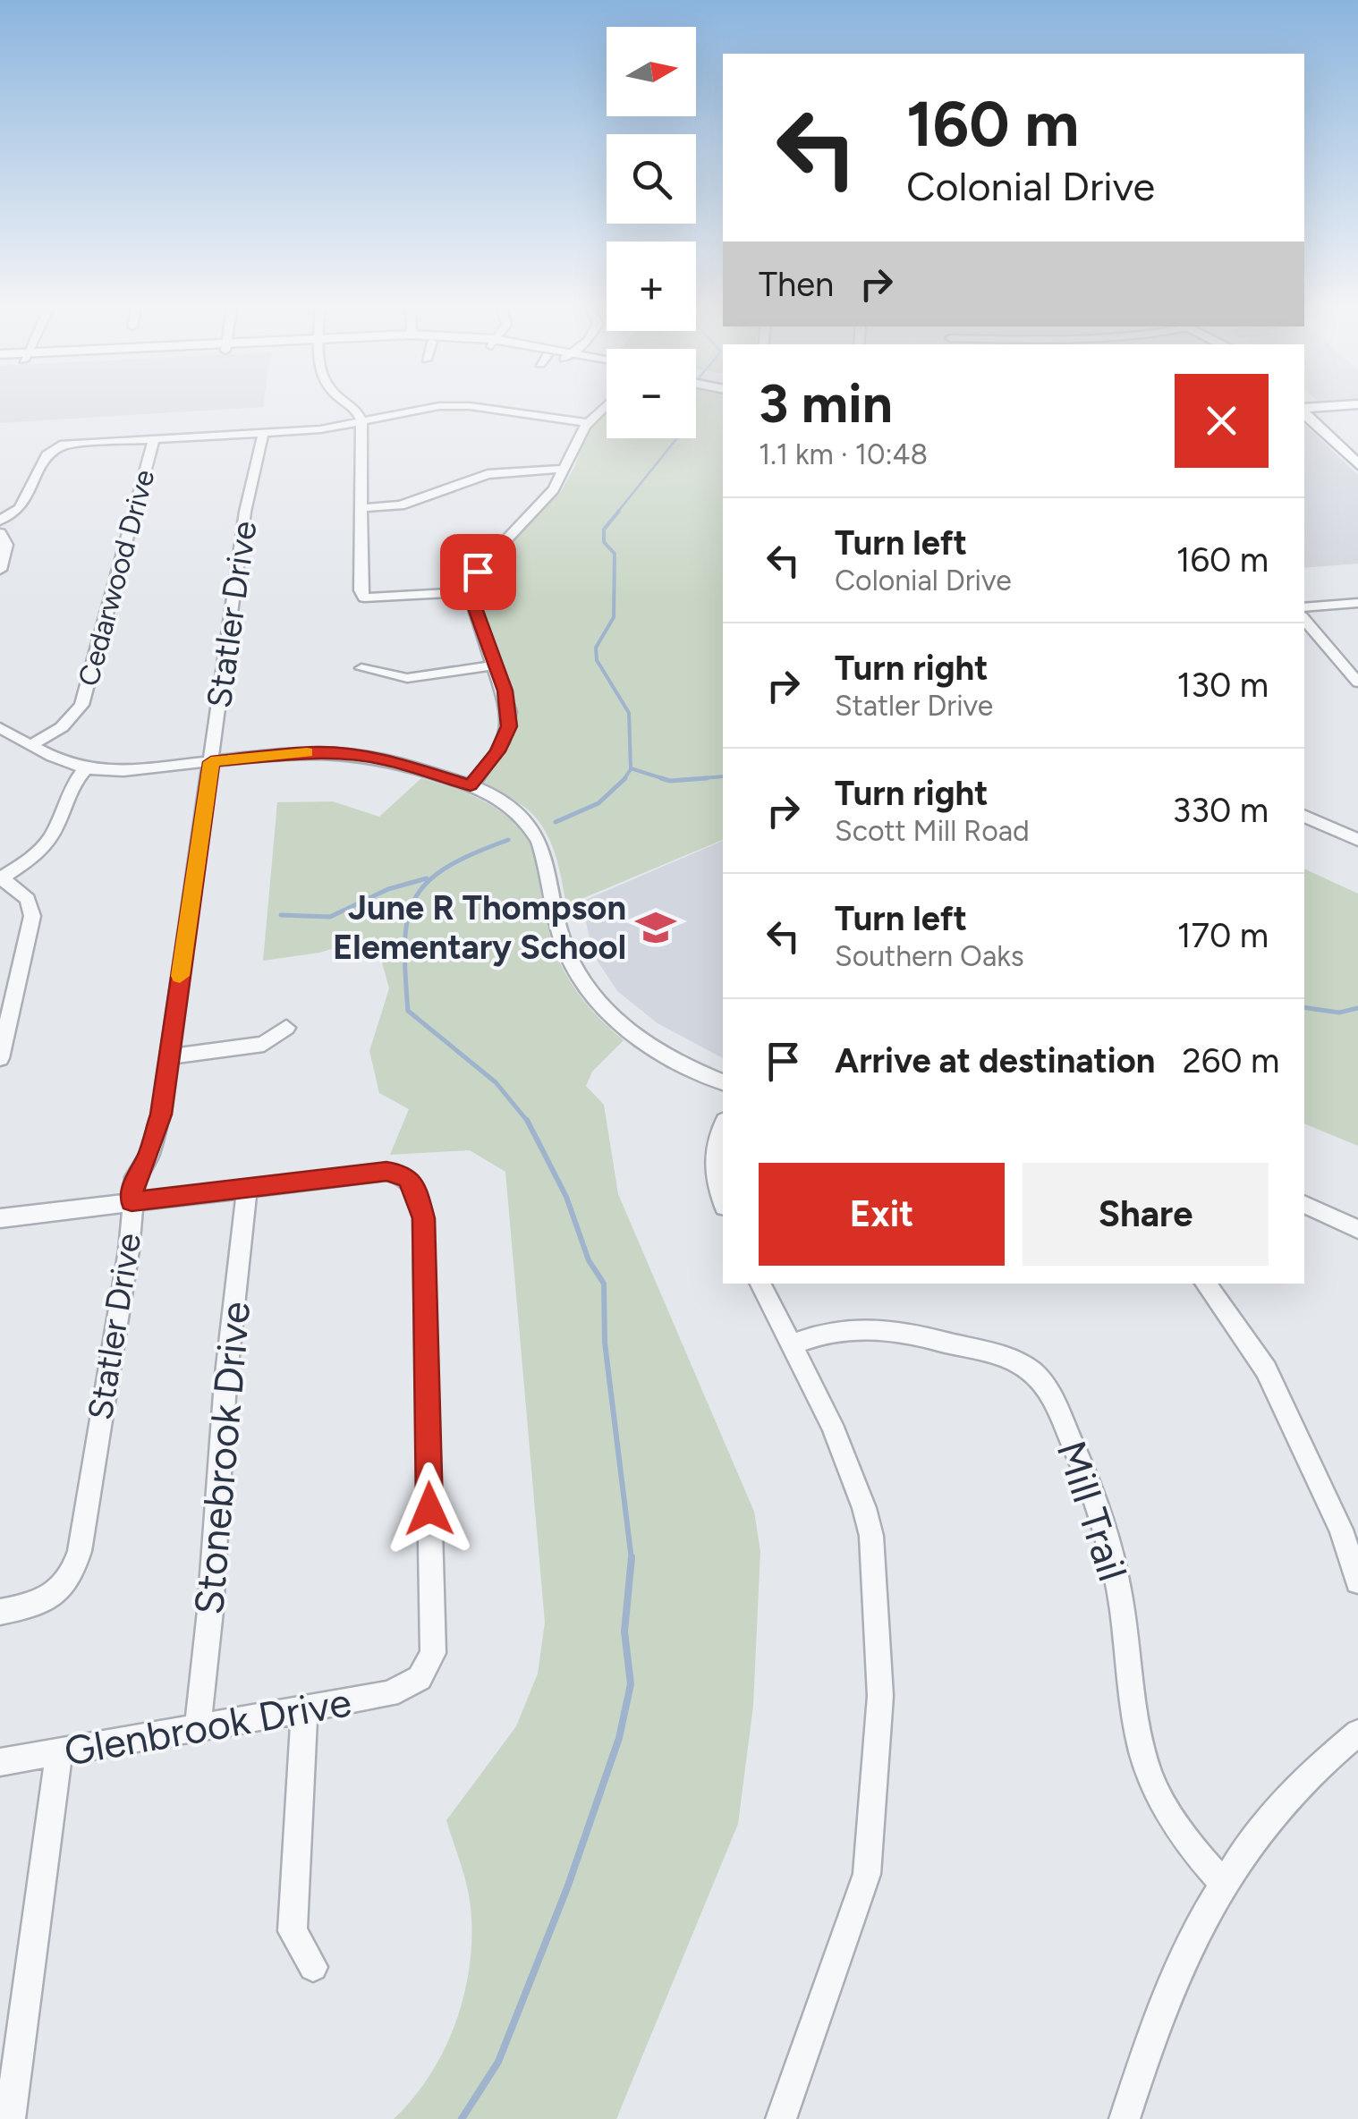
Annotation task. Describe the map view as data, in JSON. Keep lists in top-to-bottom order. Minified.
{"streets":{"street":["Cedarwood Drive","Statler Drive","Stonebrook Drive","Mill Trail","Glenbrook Drive"]},"crossings":[["Stonebrook Drive","Glenbrook Drive"]],"places":{"school or university":["June R Thompson Elementary School"]},"north":"right","page":{"map_buttons":["+","−"],"turn":["160 m","Colonial Drive"],"then":"Then","heading":["3 min","1.1 km · 10:48"],"list":[{"name":"Turn left","note":"Colonial Drive","value":"160 m"},{"name":"Turn right","note":"Statler Drive","value":"130 m"},{"name":"Turn right","note":"Scott Mill Road","value":"330 m"},{"name":"Turn left","note":"Southern Oaks","value":"170 m"},{"name":"Arrive at destination","value":"260 m"}],"buttons":["Exit","Share"]}}
